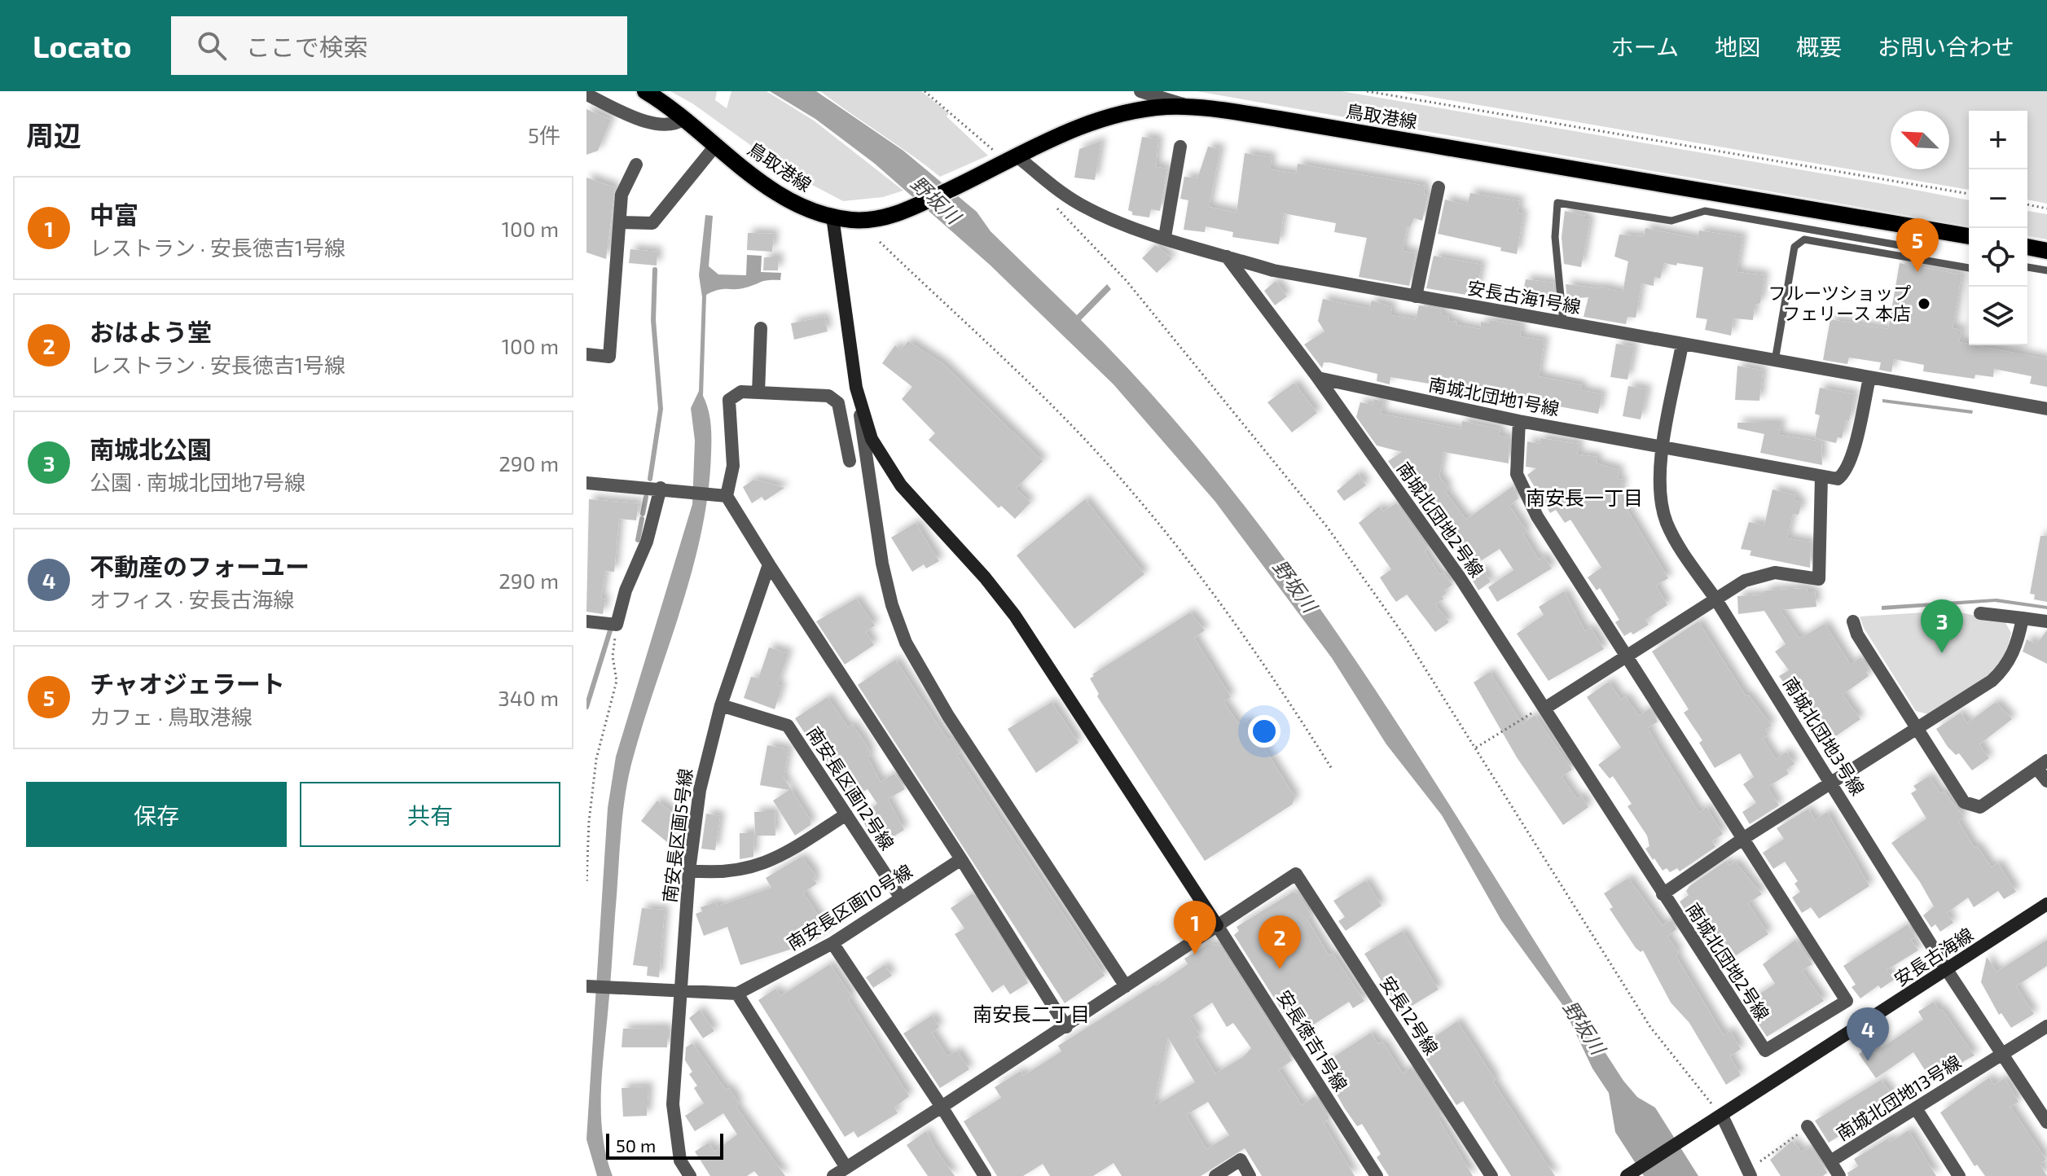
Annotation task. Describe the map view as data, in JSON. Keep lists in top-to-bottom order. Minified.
{"streets":{"main road":["鳥取港線"],"street":["安長古海1号線","南城北団地1号線","南城北団地2号線","南城北団地3号線","南安長区画12号線","南安長区画5号線","南安長区画10号線","安長古海線","安長12号線","安長徳吉1号線","南城北団地13号線"]},"crossings":[["鳥取港線","安長古海1号線"],["安長古海1号線","南城北団地2号線"],["安長古海1号線","南城北団地3号線"],["南城北団地1号線","南城北団地2号線"],["南城北団地1号線","南城北団地3号線"],["南城北団地3号線","安長古海線"],["南城北団地3号線","南城北団地13号線"],["南安長区画12号線","南安長区画5号線"],["南安長区画12号線","南安長区画10号線"],["南安長区画5号線","南安長区画10号線"],["安長12号線","安長徳吉1号線"]],"districts":["南安長一丁目","南安長二丁目"],"water":["野坂川"],"places":["フルーツショップ フェリース 本店"],"scale_bar":"50 m","north":"top left","page":{"header":"Locato","search":"ここで検索","nav":["ホーム","地図","概要","お問い合わせ"],"heading":["周辺","5件"],"map_buttons":["+","−"],"list":[{"mark":"1","name":"中富","note":"レストラン · 安長徳吉1号線","value":"100 m"},{"mark":"2","name":"おはよう堂","note":"レストラン · 安長徳吉1号線","value":"100 m"},{"mark":"3","name":"南城北公園","note":"公園 · 南城北団地7号線","value":"290 m"},{"mark":"4","name":"不動産のフォーユー","note":"オフィス · 安長古海線","value":"290 m"},{"mark":"5","name":"チャオジェラート","note":"カフェ · 鳥取港線","value":"340 m"}],"pins":["5","3","1","2","4"],"buttons":["保存","共有"],"scale":"50 m"}}
